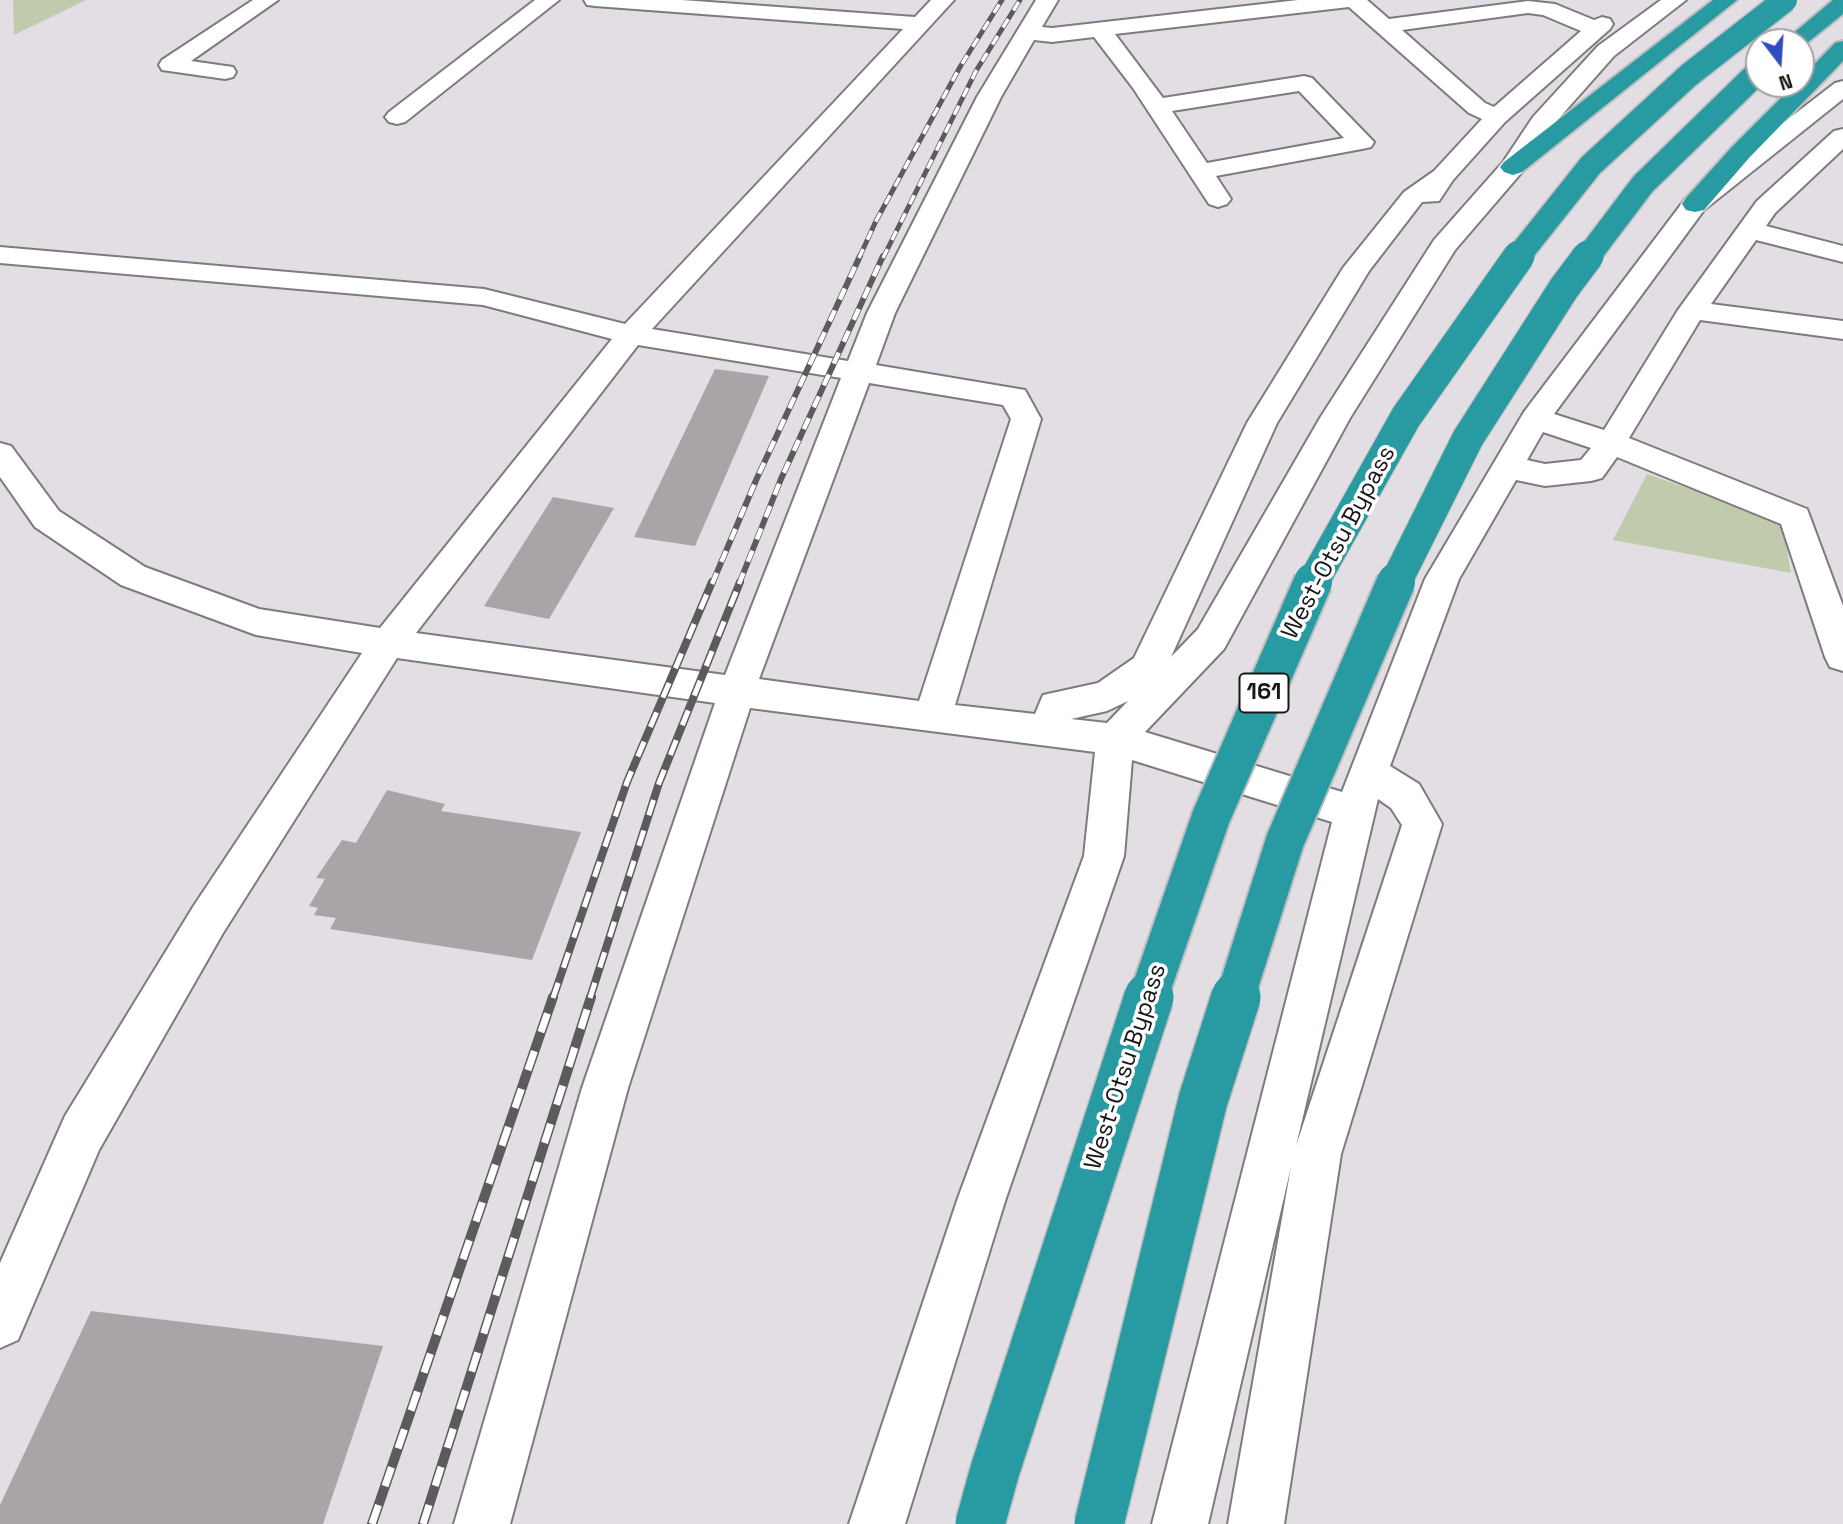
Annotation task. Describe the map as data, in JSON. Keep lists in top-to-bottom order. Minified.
{"streets":{"highway":["West-Otsu Bypass","161"]},"north":"bottom"}
